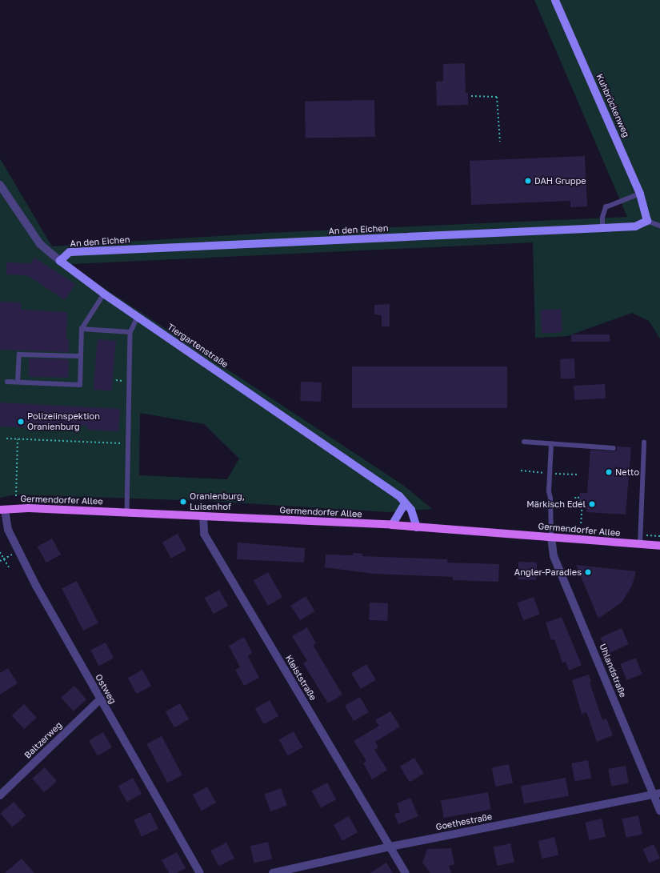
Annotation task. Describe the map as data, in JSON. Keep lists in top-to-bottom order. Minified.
{"streets":{"main road":["Germendorfer Allee"],"street":["Kuhbrückenweg","An den Eichen","Tiergartenstraße","Uhlandstraße","Kleiststraße","Ostweg","Baltzerweg","Goethestraße"]},"crossings":[["Kuhbrückenweg","An den Eichen"],["An den Eichen","Tiergartenstraße"],["Tiergartenstraße","Germendorfer Allee"],["Germendorfer Allee","Uhlandstraße"],["Germendorfer Allee","Kleiststraße"],["Germendorfer Allee","Ostweg"],["Uhlandstraße","Goethestraße"],["Kleiststraße","Goethestraße"],["Ostweg","Baltzerweg"]],"places":["DAH Gruppe","Polizeiinspektion Oranienburg","Netto","Oranienburg, Luisenhof","Märkisch Edel","Angler-Paradies"]}
